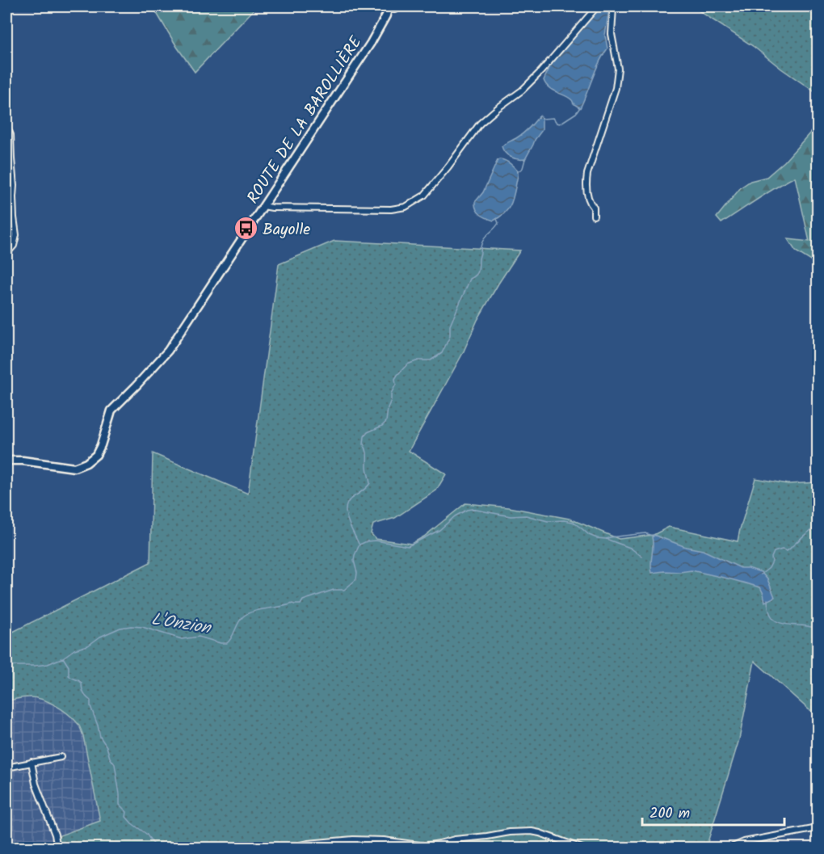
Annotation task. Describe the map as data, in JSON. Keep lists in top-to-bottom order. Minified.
{"streets":{"main road":["ROUTE DE LA BAROLLIÈRE"]},"water":["L'Onzion"],"places":{"bus stop":["Bayolle"]},"scale_bar":"200 m"}
